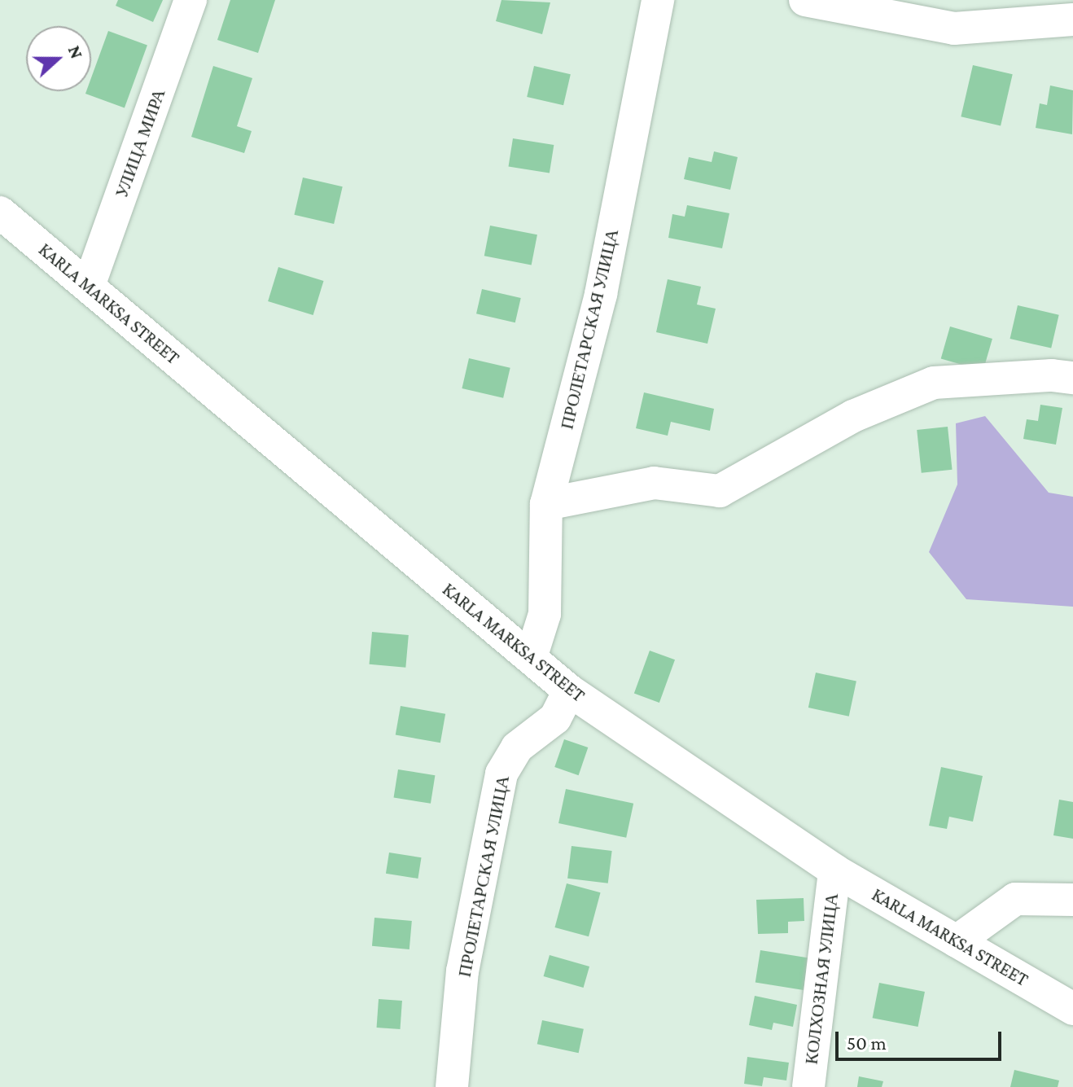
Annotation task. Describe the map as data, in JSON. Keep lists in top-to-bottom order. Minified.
{"streets":{"street":["УЛИЦА МИРА","KARLA MARKSA STREET","ПРОЛЕТАРСКАЯ УЛИЦА","КОЛХОЗНАЯ УЛИЦА"]},"crossings":[["УЛИЦА МИРА","KARLA MARKSA STREET"],["KARLA MARKSA STREET","ПРОЛЕТАРСКАЯ УЛИЦА"],["KARLA MARKSA STREET","КОЛХОЗНАЯ УЛИЦА"]],"scale_bar":"50 m","north":"right"}
